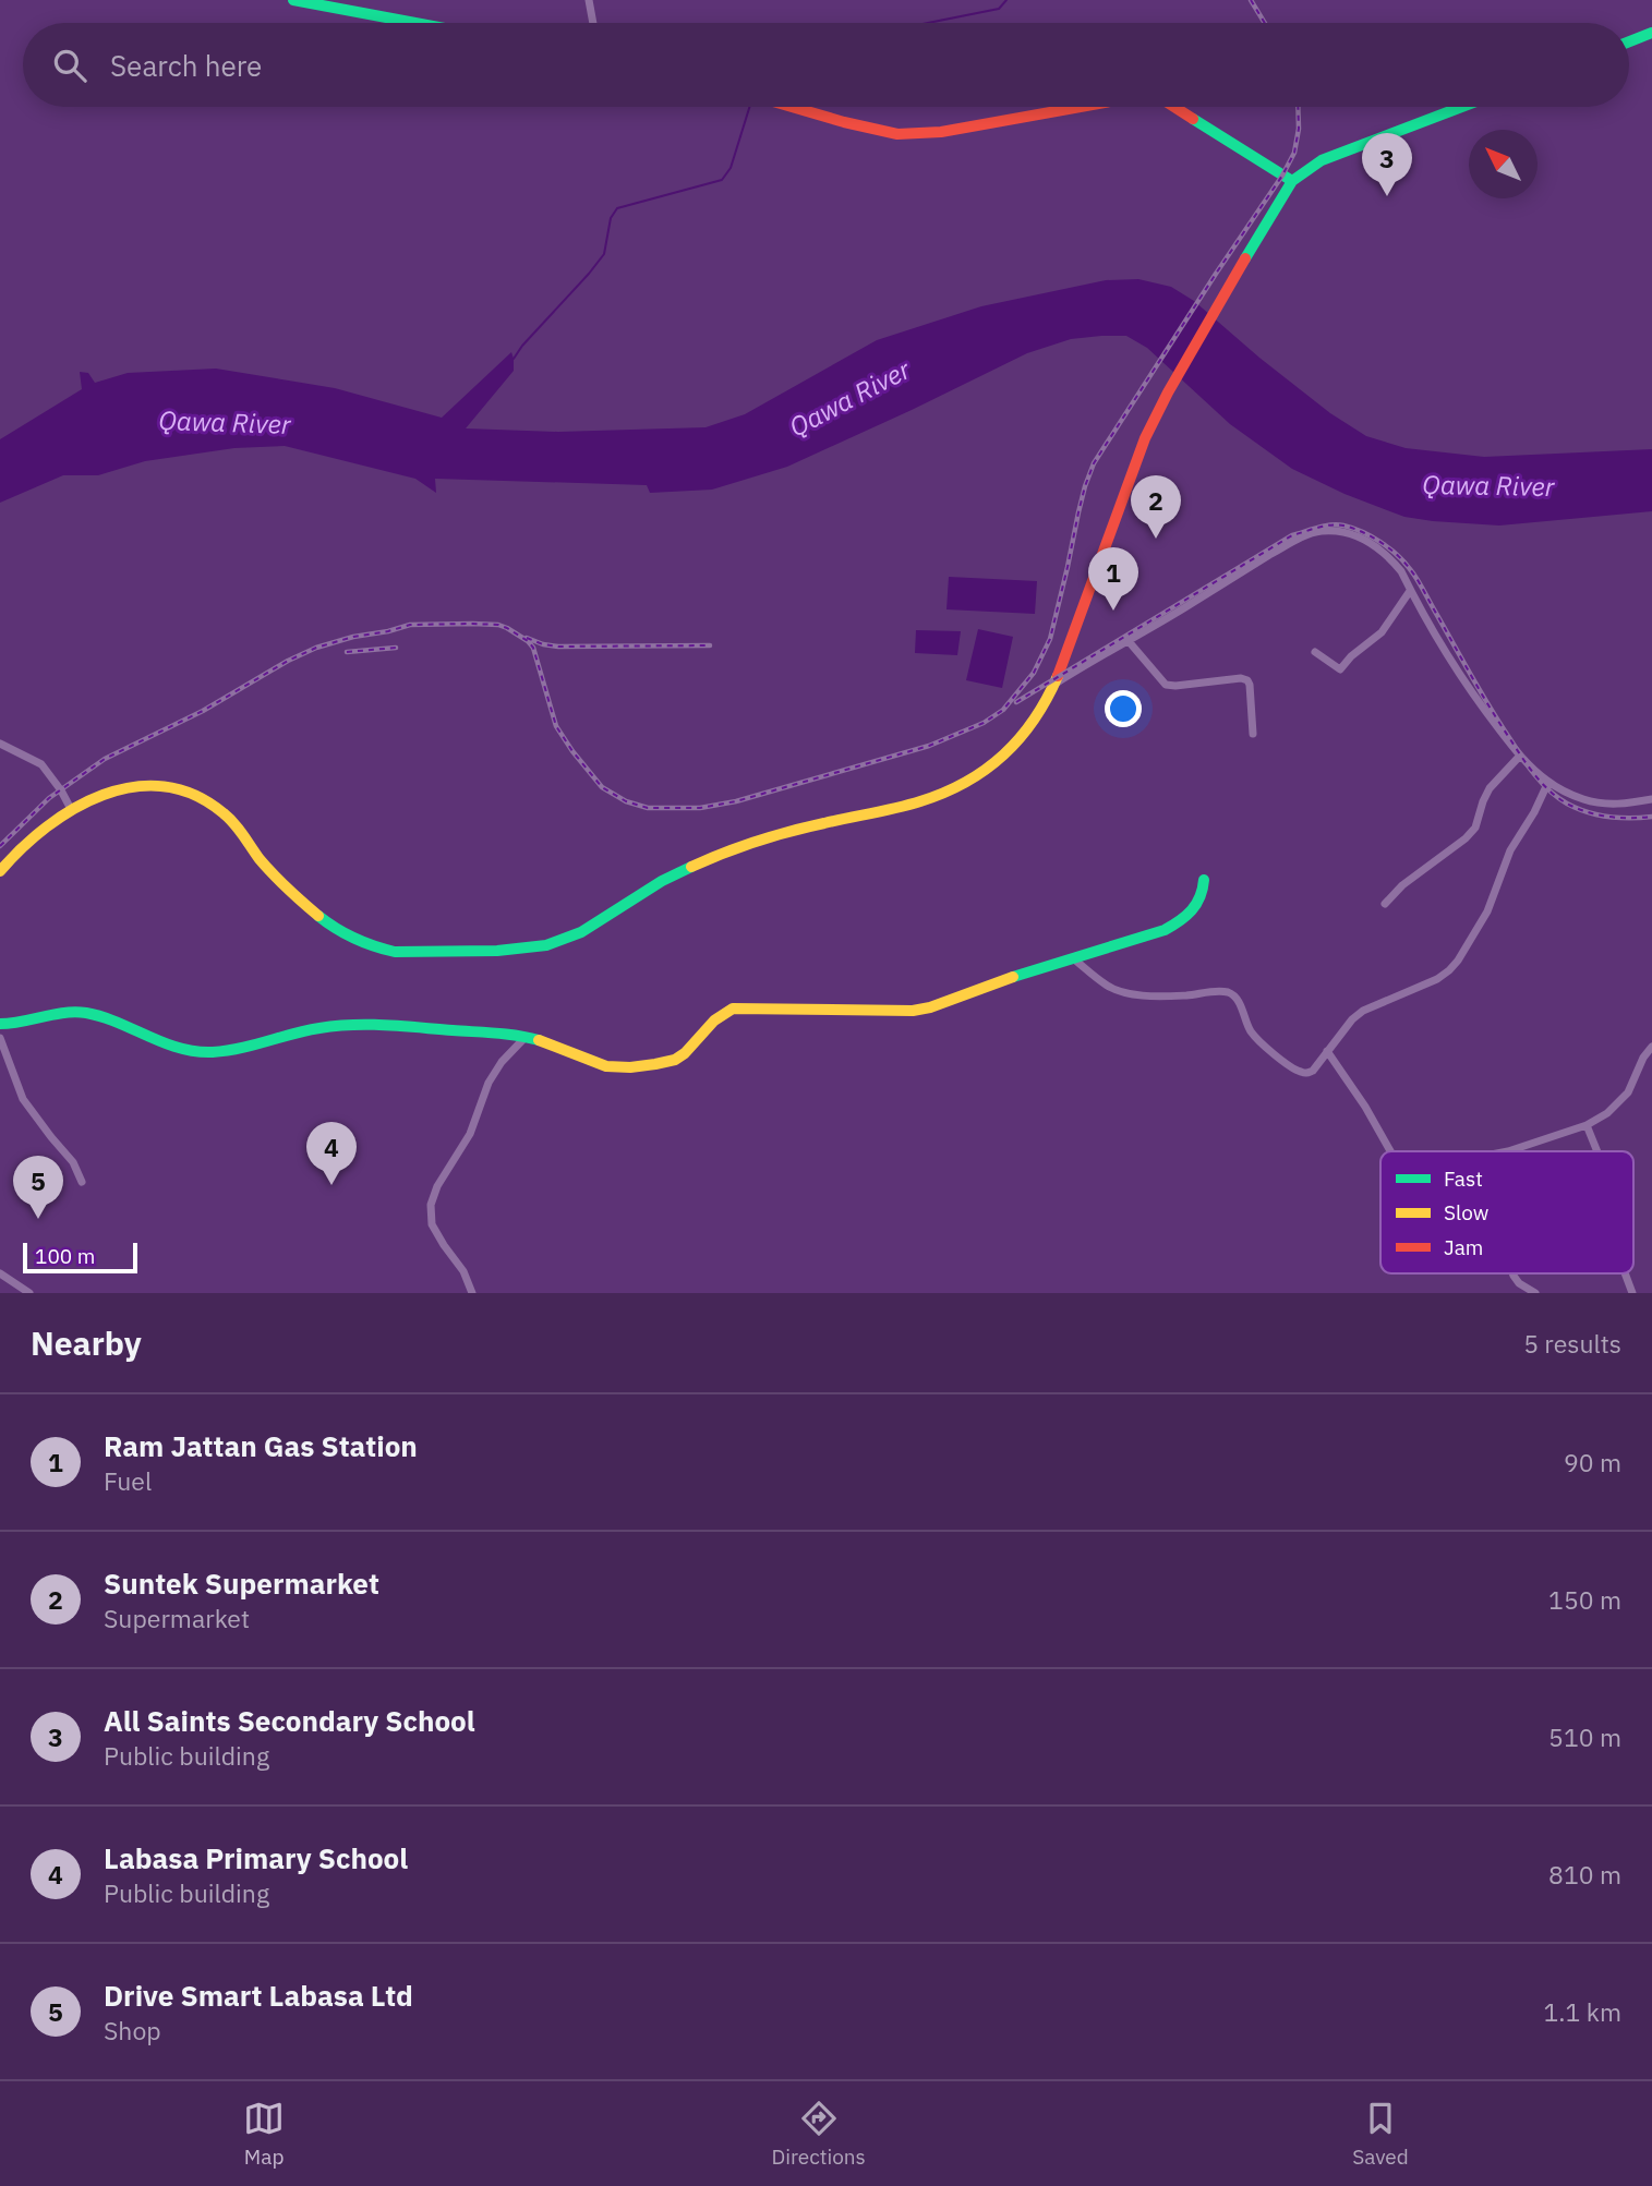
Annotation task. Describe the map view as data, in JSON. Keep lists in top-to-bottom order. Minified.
{"water":["Qawa River"],"legend":["Fast","Slow","Jam"],"scale_bar":"100 m","north":"top left","page":{"search":"Search here","pins":["3","2","1","4","5"],"scale":"100 m","heading":["Nearby","5 results"],"list":[{"mark":"1","name":"Ram Jattan Gas Station","note":"Fuel","value":"90 m"},{"mark":"2","name":"Suntek Supermarket","note":"Supermarket","value":"150 m"},{"mark":"3","name":"All Saints Secondary School","note":"Public building","value":"510 m"},{"mark":"4","name":"Labasa Primary School","note":"Public building","value":"810 m"},{"mark":"5","name":"Drive Smart Labasa Ltd","note":"Shop","value":"1.1 km"}],"nav":["Map","Directions","Saved"]}}
